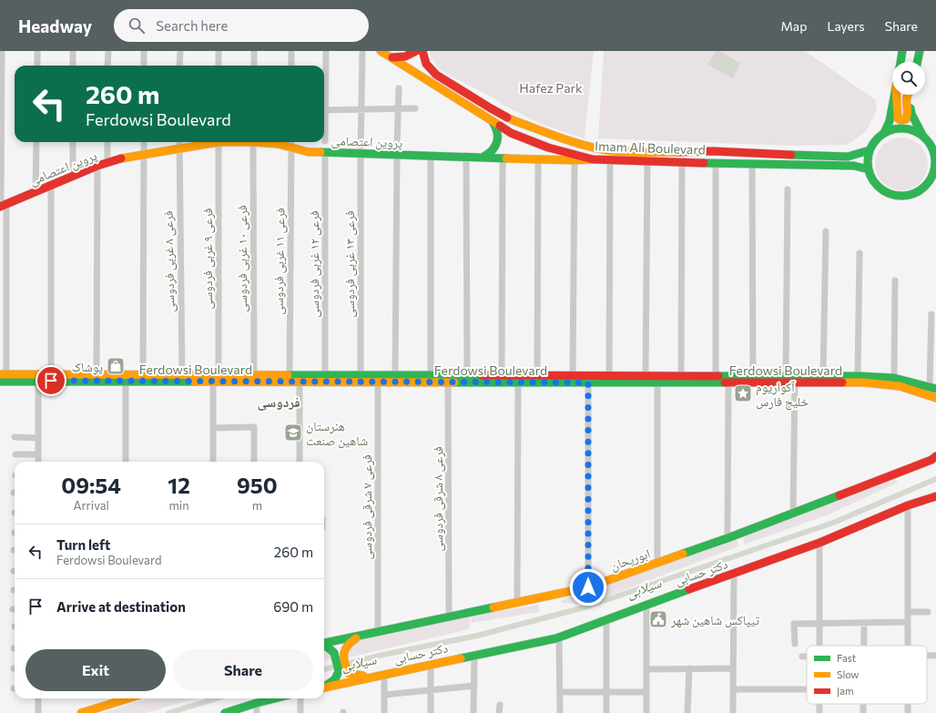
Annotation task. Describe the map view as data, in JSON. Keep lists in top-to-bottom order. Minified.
{"streets":{"main road":["پروین اعتصامی","Imam Ali Boulevard","Ferdowsi Boulevard","ابوریحان","دکتر حسابی"],"street":["فرعی ۹ غربی فردوسی","فرعی ۱۰ غربی فردوسی","فرعی ۸ غربی فردوسی","فرعی ۱۱ غربی فردوسی","فرعی ۱۲ غربی فردوسی","فرعی ۱۳ غربی فردوسی","فرعی ۸ شرقی فردوسی","فرعی ۷ شرقی فردوسی"]},"crossings":[["پروین اعتصامی","Imam Ali Boulevard"],["پروین اعتصامی","فرعی ۱۰ غربی فردوسی"],["پروین اعتصامی","فرعی ۸ غربی فردوسی"],["پروین اعتصامی","فرعی ۱۱ غربی فردوسی"],["پروین اعتصامی","فرعی ۱۲ غربی فردوسی"],["پروین اعتصامی","فرعی ۱۳ غربی فردوسی"],["فرعی ۹ غربی فردوسی","Ferdowsi Boulevard"],["فرعی ۱۰ غربی فردوسی","Ferdowsi Boulevard"],["فرعی ۸ غربی فردوسی","Ferdowsi Boulevard"],["فرعی ۱۱ غربی فردوسی","Ferdowsi Boulevard"],["فرعی ۱۲ غربی فردوسی","Ferdowsi Boulevard"],["فرعی ۱۳ غربی فردوسی","Ferdowsi Boulevard"],["Ferdowsi Boulevard","فرعی ۸ شرقی فردوسی"],["Ferdowsi Boulevard","فرعی ۷ شرقی فردوسی"],["فرعی ۸ شرقی فردوسی","ابوریحان"],["فرعی ۷ شرقی فردوسی","ابوریحان"]],"districts":["فردوسی"],"water":["سیلابی"],"parks":["Hafez Park"],"places":{"shop":["پوشاک"],"place":["آکواریوم خلیج فارس"],"school or university":["هنرستان شاهین صنعت"],"public building":["تیپاکس شاهین شهر"]},"legend":["Fast","Slow","Jam"],"page":{"header":"Headway","search":"Search here","nav":["Map","Layers","Share"],"turn":["260 m","Ferdowsi Boulevard"],"eta":["09:54","Arrival","12","min","950","m"],"list":[{"name":"Turn left","note":"Ferdowsi Boulevard","value":"260 m"},{"name":"Arrive at destination","value":"690 m"}],"buttons":["Exit","Share"]}}
